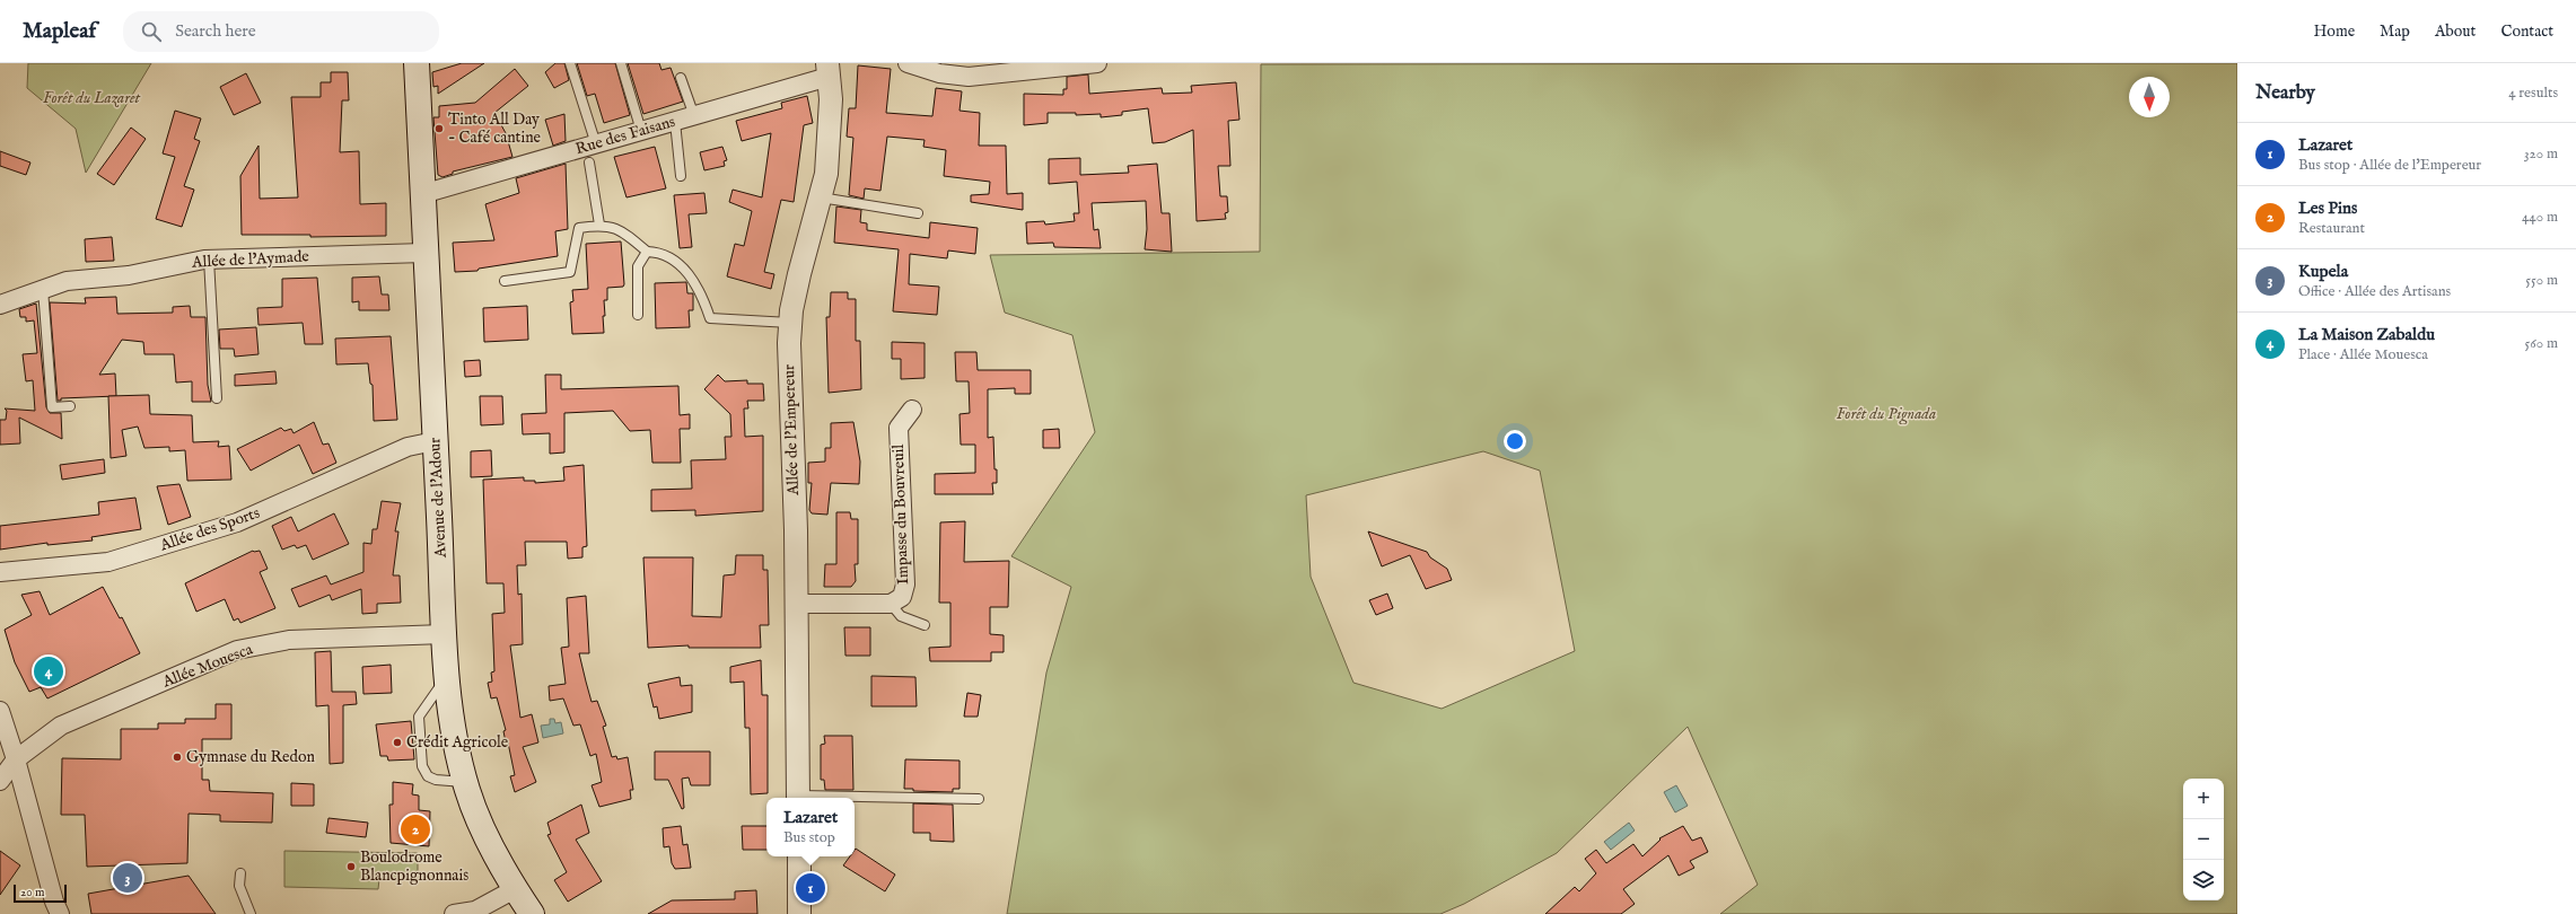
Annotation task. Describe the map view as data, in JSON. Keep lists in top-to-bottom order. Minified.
{"streets":{"main road":["Avenue de l'Adour"],"street":["Rue des Faisans","Allée de l'Aymade","Allée de l'Empereur","Impasse du Bouvreuil","Allée des Sports","Allée Mouesca"]},"crossings":[["Rue des Faisans","Allée de l'Empereur"],["Rue des Faisans","Avenue de l'Adour"],["Allée de l'Aymade","Avenue de l'Adour"],["Allée de l'Empereur","Impasse du Bouvreuil"],["Avenue de l'Adour","Allée des Sports"],["Avenue de l'Adour","Allée Mouesca"]],"parks":["Forêt du Lazaret","Forêt du Pignada"],"places":["Tinto All Day - Café cantine","Crédit Agricole","Gymnase du Redon","Boulodrome Blancpignonnais"],"scale_bar":"20 m","north":"bottom","page":{"header":"Mapleaf","search":"Search here","nav":["Home","Map","About","Contact"],"heading":["Nearby","4 results"],"list":[{"mark":"1","name":"Lazaret","note":"Bus stop · Allée de l'Empereur","value":"320 m"},{"mark":"2","name":"Les Pins","note":"Restaurant","value":"440 m"},{"mark":"3","name":"Kupela","note":"Office · Allée des Artisans","value":"550 m"},{"mark":"4","name":"La Maison Zabaldu","note":"Place · Allée Mouesca","value":"560 m"}],"pins":["4","2","3","1"],"map_buttons":["+","−"],"popup":["Lazaret","Bus stop"],"scale":"20 m"}}
